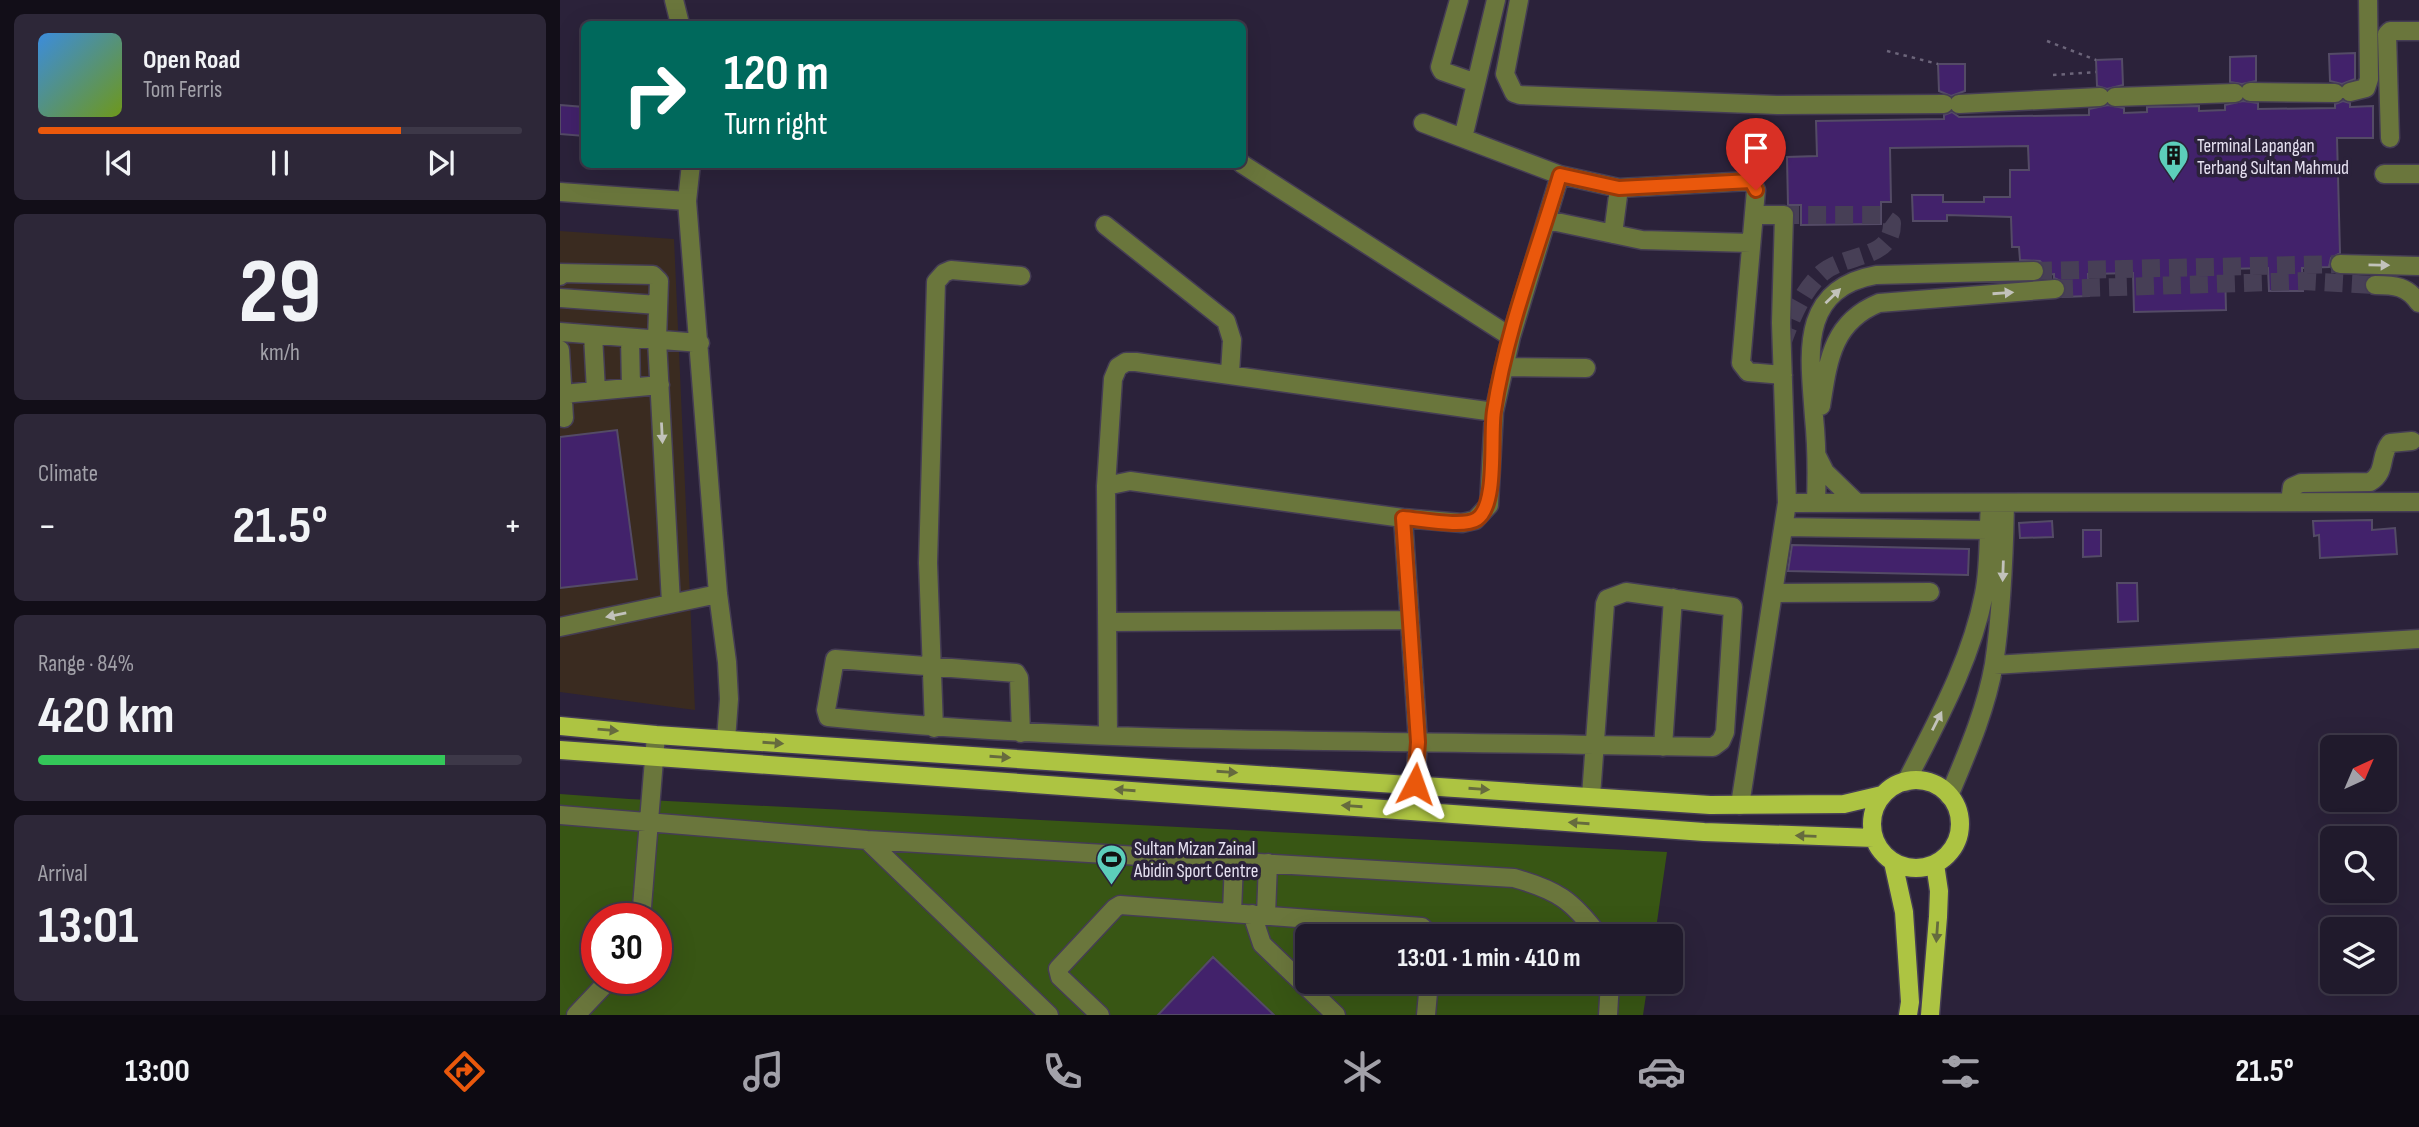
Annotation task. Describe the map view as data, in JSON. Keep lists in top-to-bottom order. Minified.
{"places":{"building":["Terminal Lapangan Terbang Sultan Mahmud"],"sports":["Sultan Mizan Zainal Abidin Sport Centre"]},"north":"top right","page":{"turn":["120 m","Turn right"],"song":["Open Road","Tom Ferris"],"tile":[["29","km/h"],"Climate",["Range · 84%","420 km"],["Arrival","13:01"]],"heat":["−","21.5°","+"],"limit":"30","trip":"13:01 · 1 min · 410 m","tabs":["13:00","21.5°"]}}
